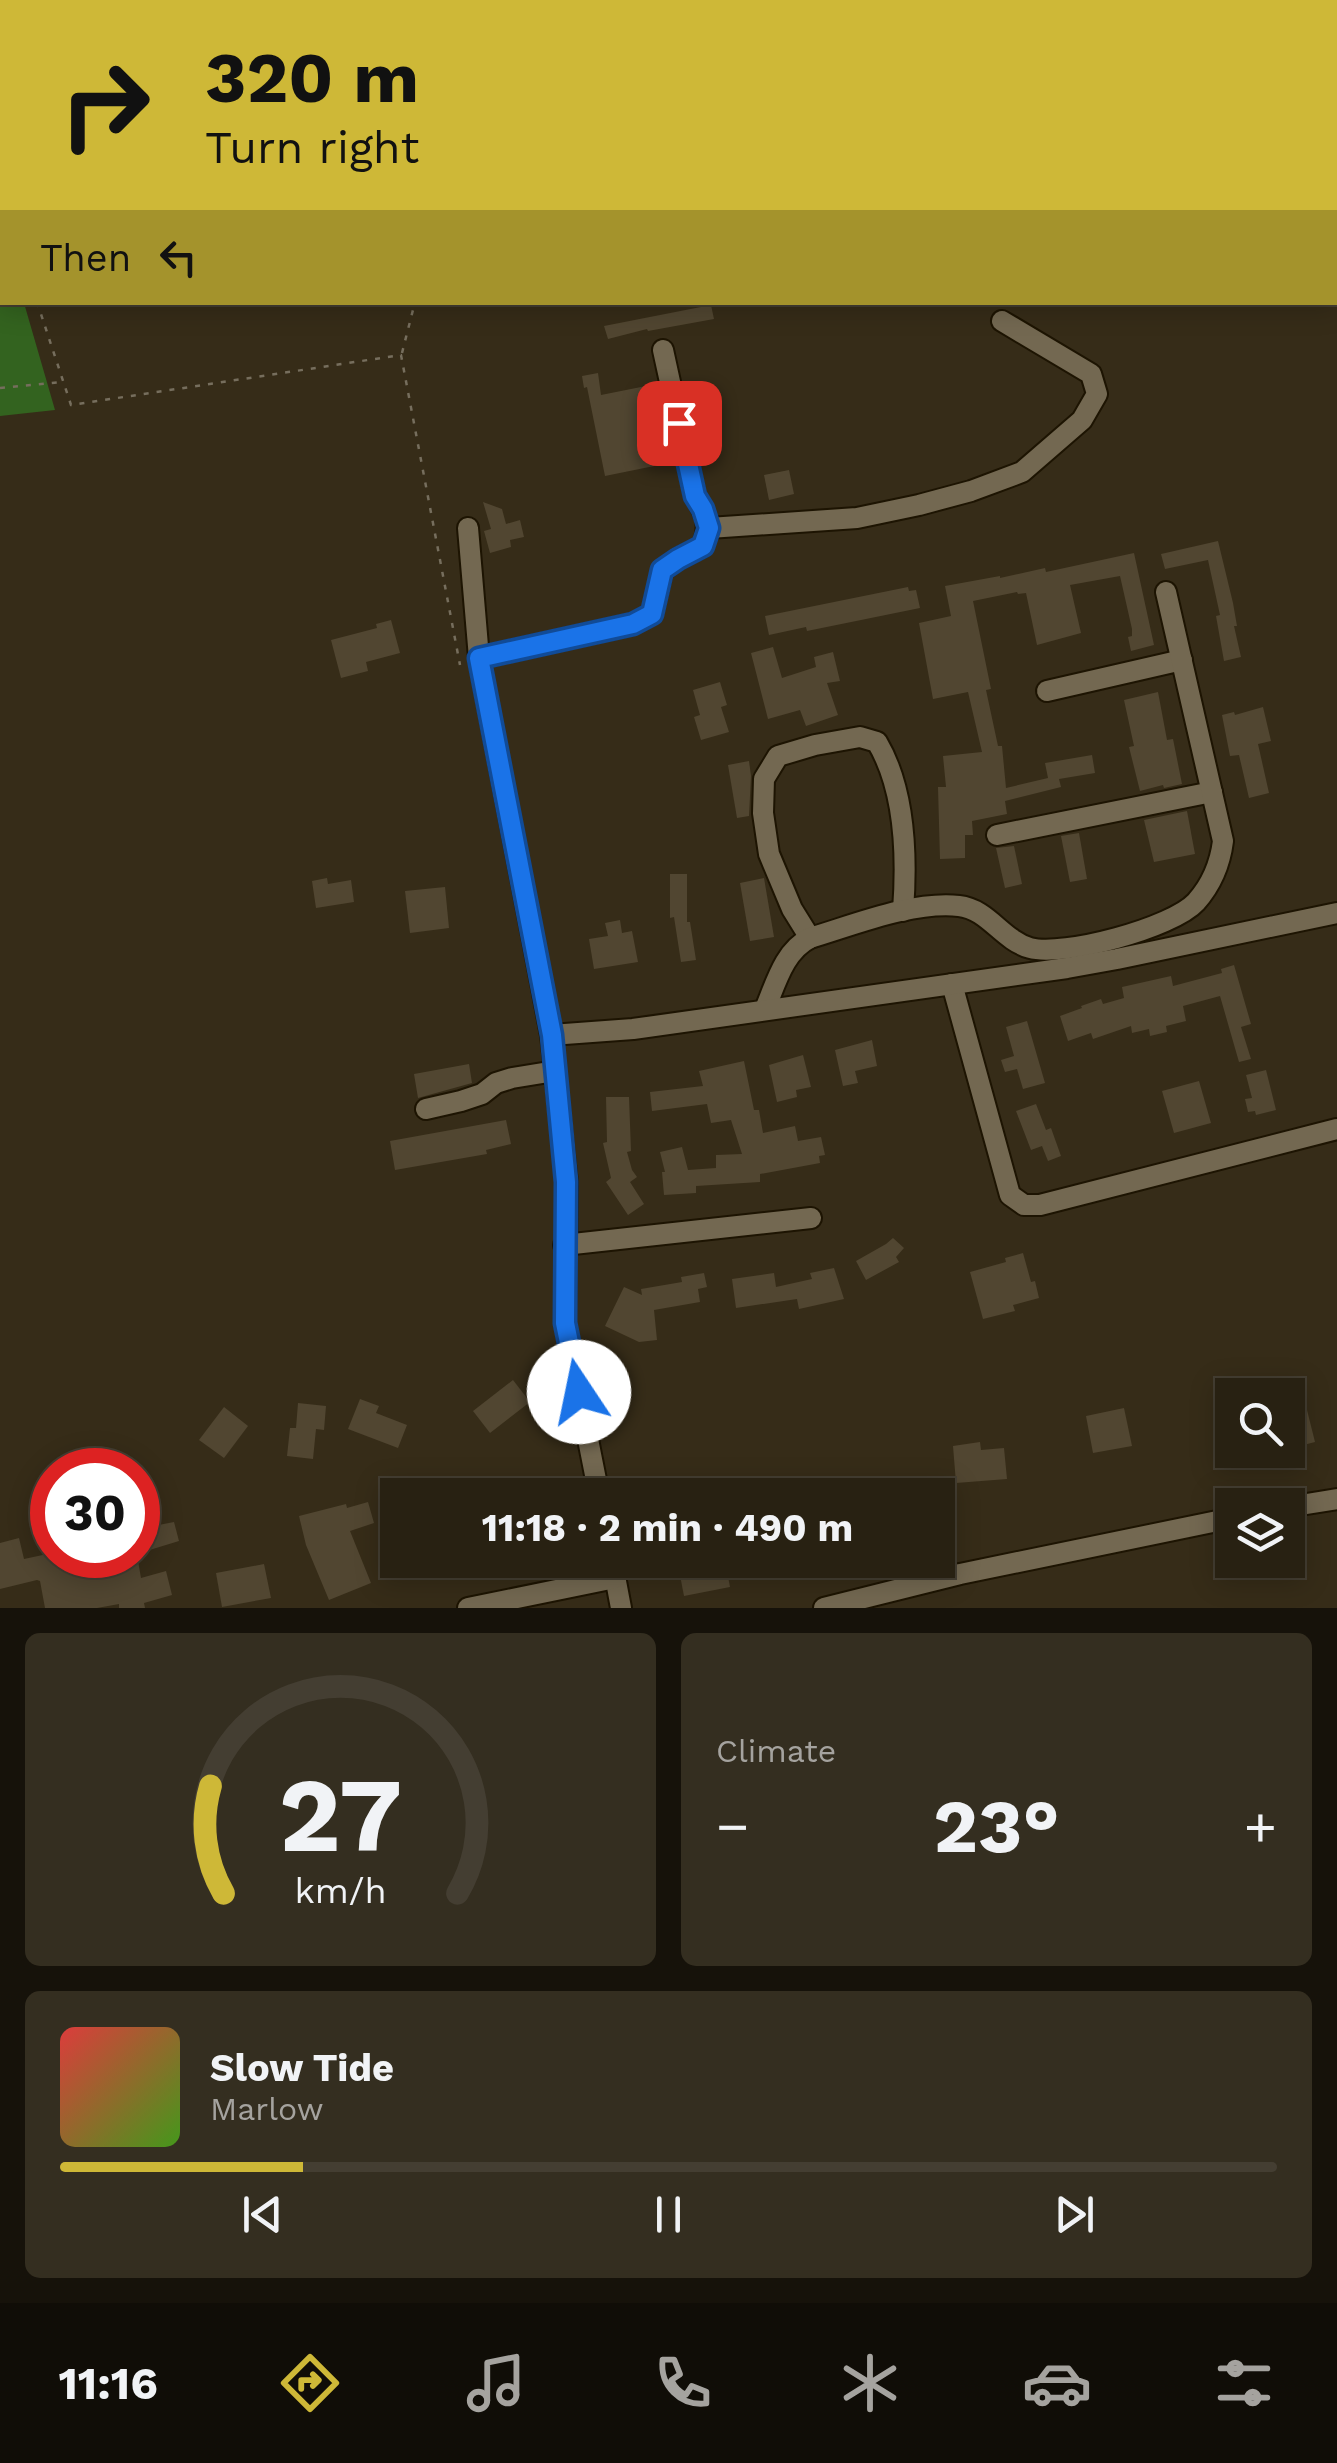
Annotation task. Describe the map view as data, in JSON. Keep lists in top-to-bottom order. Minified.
{"page":{"turn":["320 m","Turn right"],"then":"Then","limit":"30","trip":"11:18 · 2 min · 490 m","tile":"Climate","heat":["−","23°","+"],"song":["Slow Tide","Marlow"],"tabs":"11:16","gauge":["27","km/h"]}}
